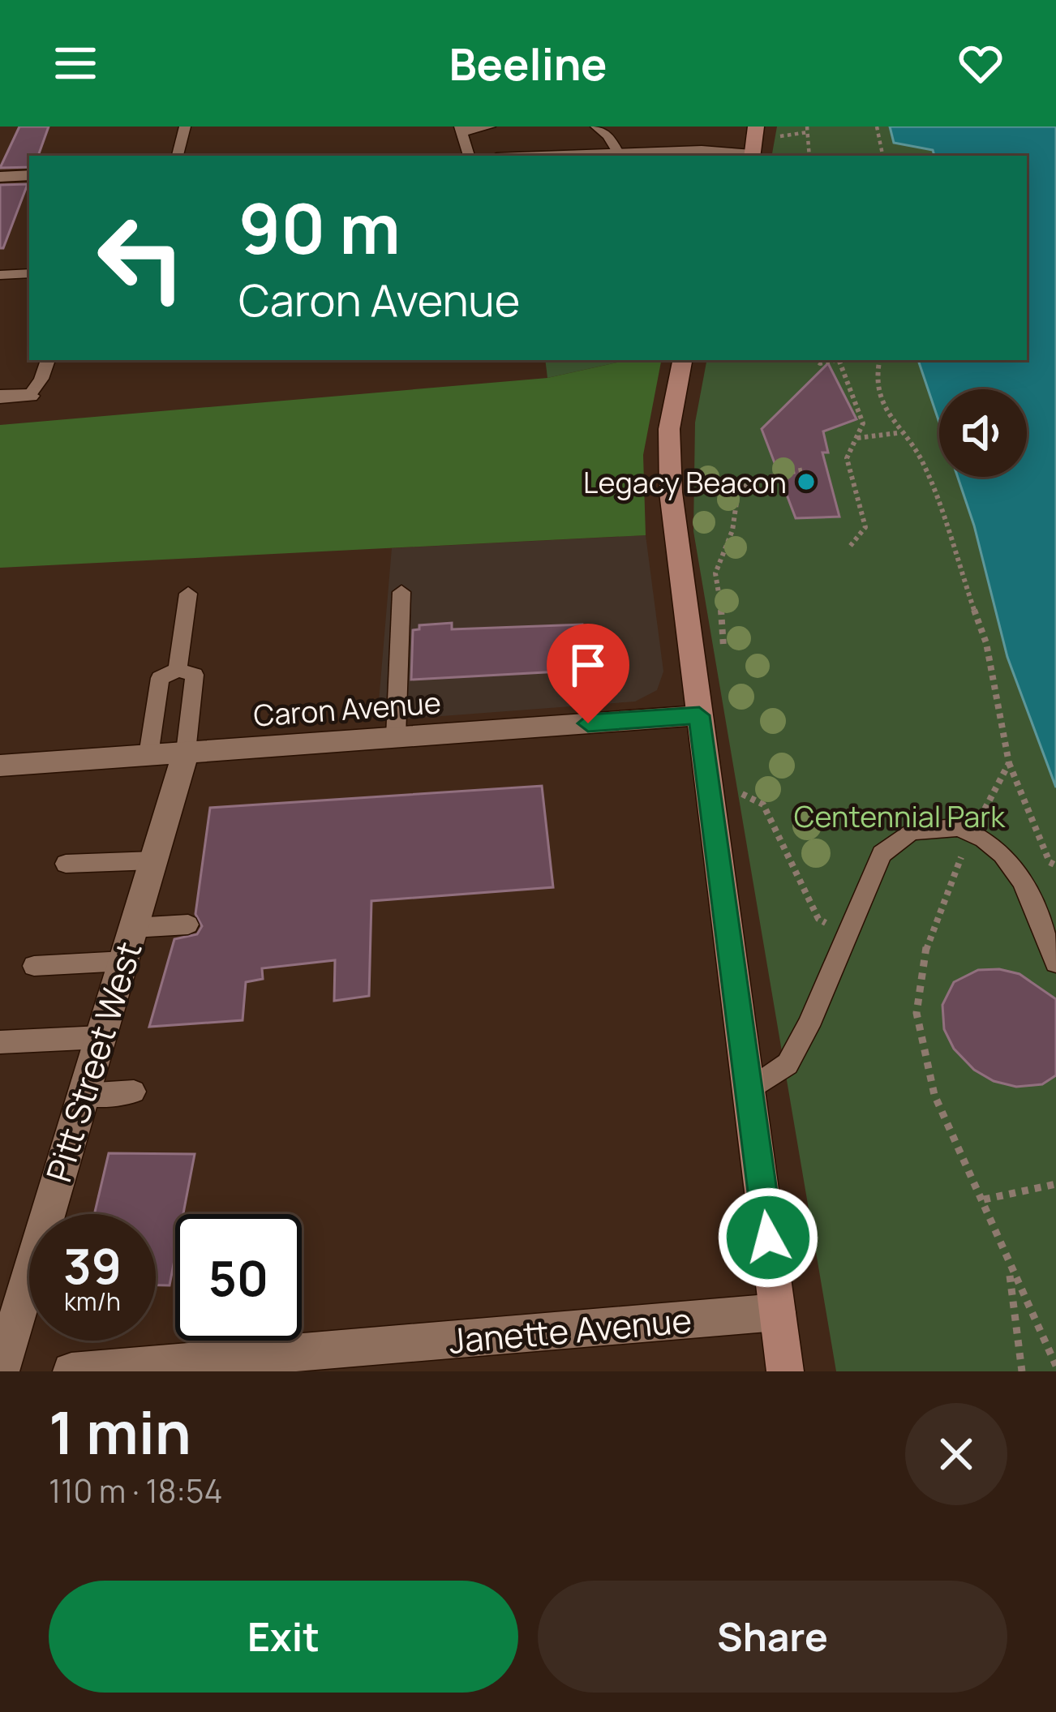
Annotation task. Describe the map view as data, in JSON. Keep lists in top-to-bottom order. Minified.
{"streets":{"street":["Caron Avenue","Pitt Street West","Janette Avenue"]},"crossings":[["Caron Avenue","Pitt Street West"]],"parks":["Centennial Park"],"places":["Legacy Beacon"],"page":{"header":"Beeline","turn":["90 m","Caron Avenue"],"speed":"39 km/h","limit":"50","heading":["1 min","110 m · 18:54"],"buttons":["Exit","Share"]}}
